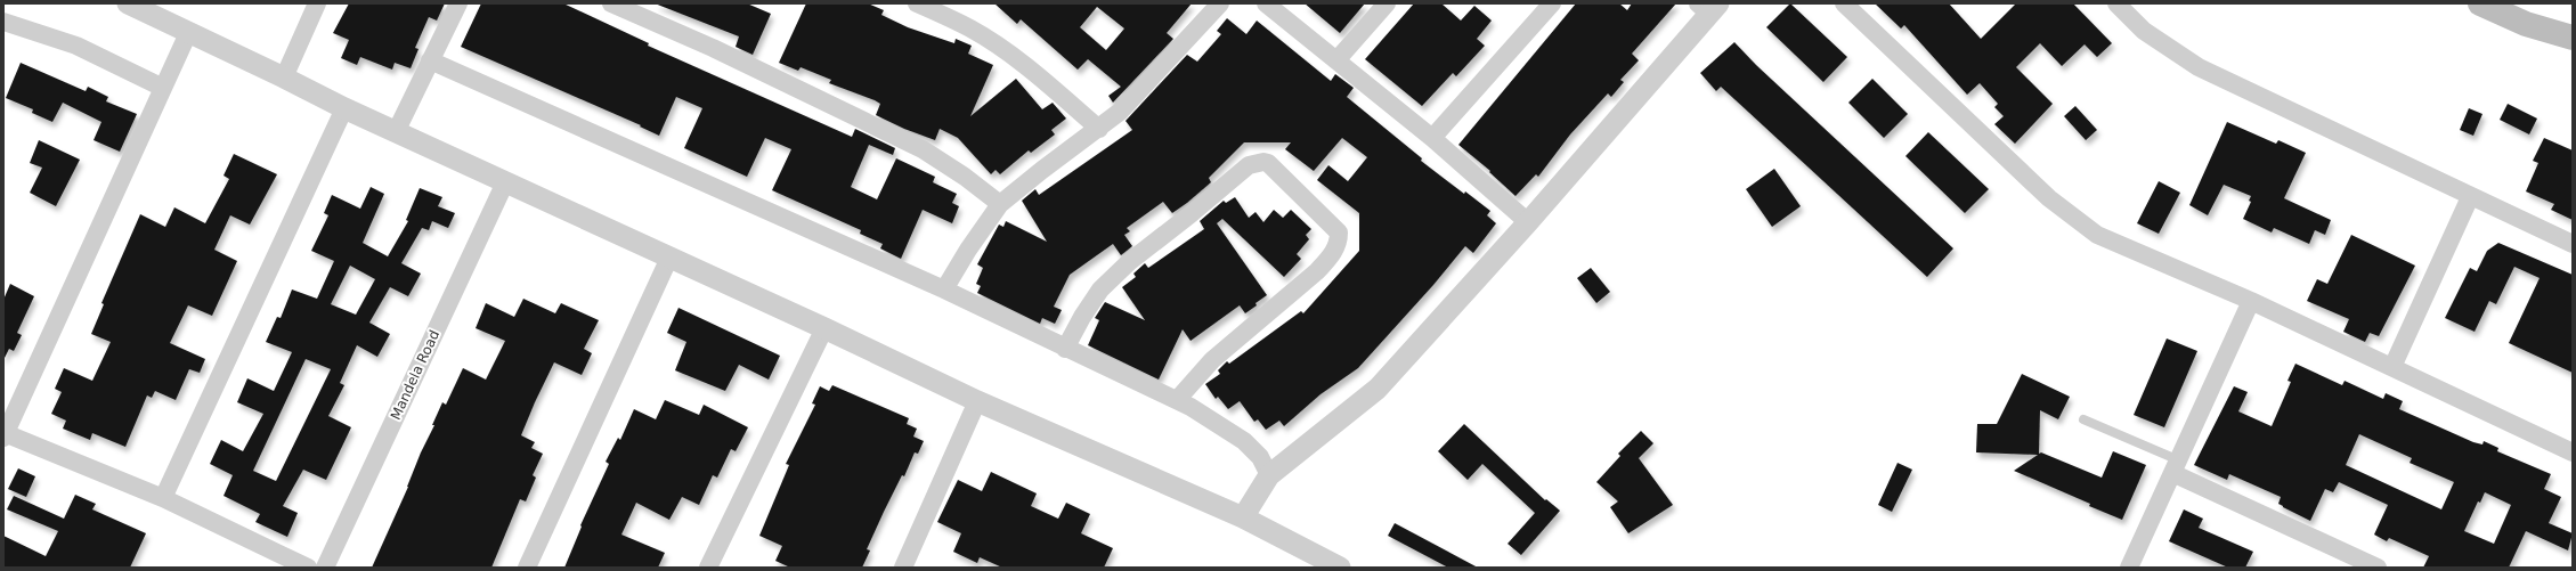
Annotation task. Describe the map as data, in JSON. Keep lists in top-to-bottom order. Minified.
{"streets":{"street":["Mandela Road"]}}
